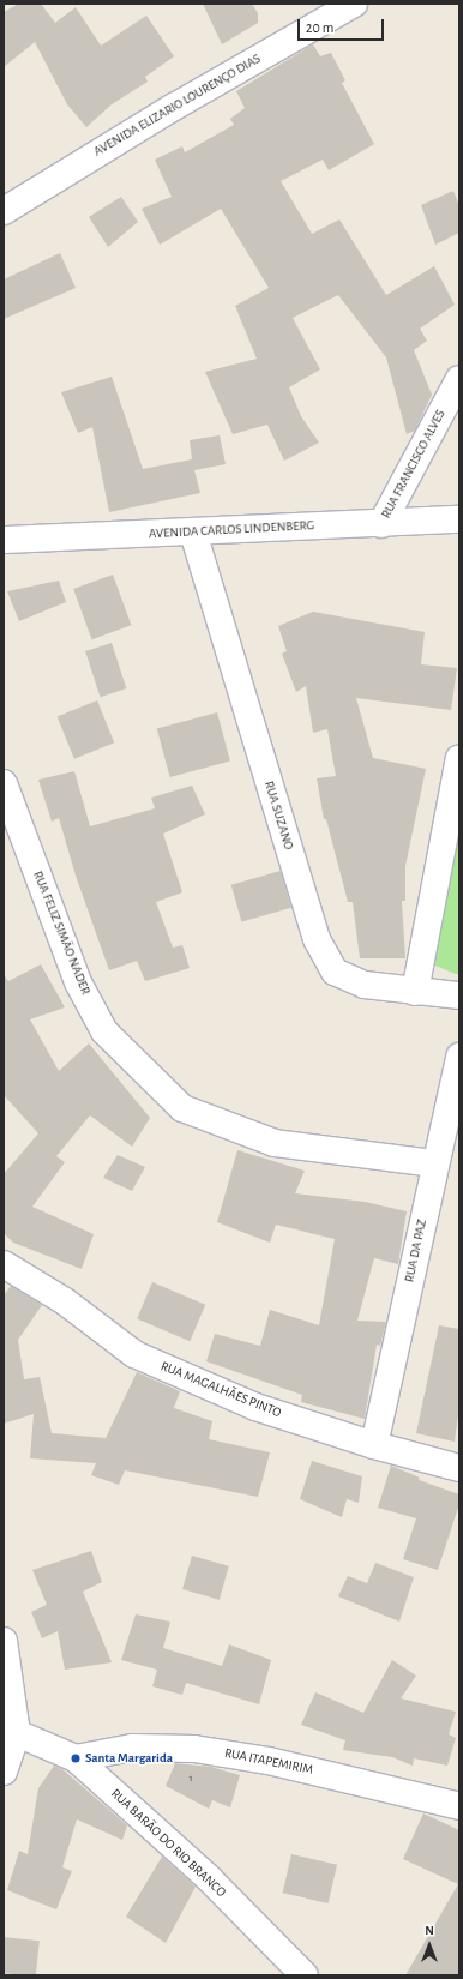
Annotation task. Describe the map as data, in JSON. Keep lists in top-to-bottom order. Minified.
{"streets":{"street":["AVENIDA ELIZARIO LOURENÇO DIAS","RUA FRANCISCO ALVES","AVENIDA CARLOS LINDENBERG","RUA SUZANO","RUA FELIZ SIMÃO NADER","RUA DA PAZ","RUA MAGALHÃES PINTO","RUA ITAPEMIRIM","RUA BARÃO DO RIO BRANCO"]},"crossings":[["RUA FRANCISCO ALVES","AVENIDA CARLOS LINDENBERG"],["AVENIDA CARLOS LINDENBERG","RUA SUZANO"],["RUA FELIZ SIMÃO NADER","RUA DA PAZ"],["RUA DA PAZ","RUA MAGALHÃES PINTO"],["RUA ITAPEMIRIM","RUA BARÃO DO RIO BRANCO"]],"places":["Santa Margarida"],"house_numbers":["1"],"scale_bar":"20 m","north":"top"}
